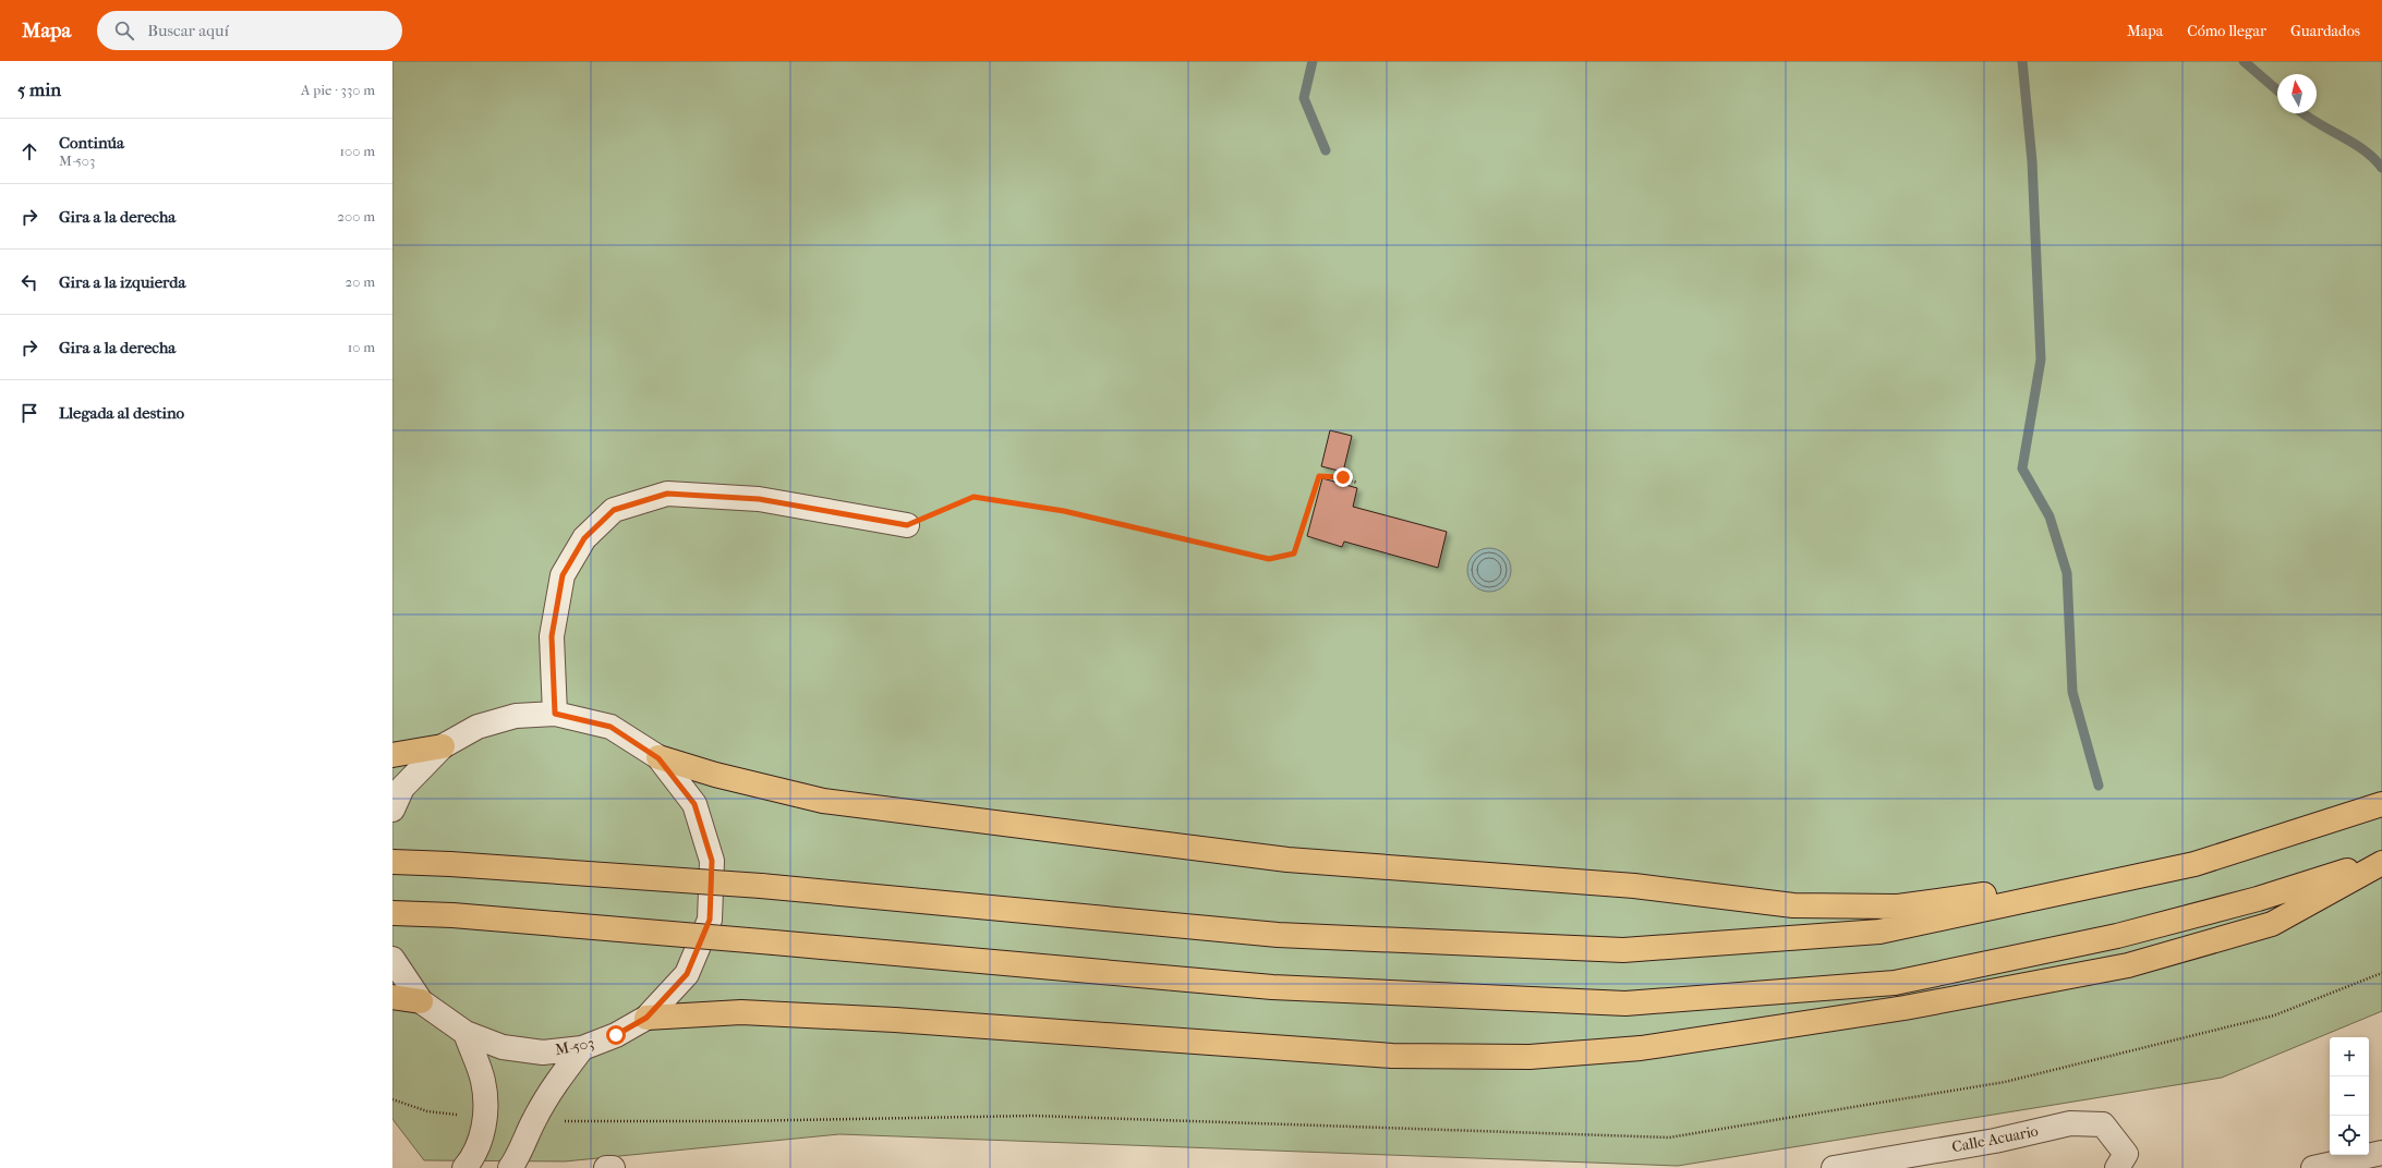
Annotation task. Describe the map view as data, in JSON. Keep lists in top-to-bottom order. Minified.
{"streets":{"street":["M-503","Calle Acuario"]},"north":"top","page":{"header":"Mapa","search":"Buscar aquí","nav":["Mapa","Cómo llegar","Guardados"],"heading":["5 min","A pie · 330 m"],"list":[["Continúa","M-503","100 m"],["Gira a la derecha","200 m"],["Gira a la izquierda","20 m"],["Gira a la derecha","10 m"],"Llegada al destino"],"map_buttons":["+","−"]}}
